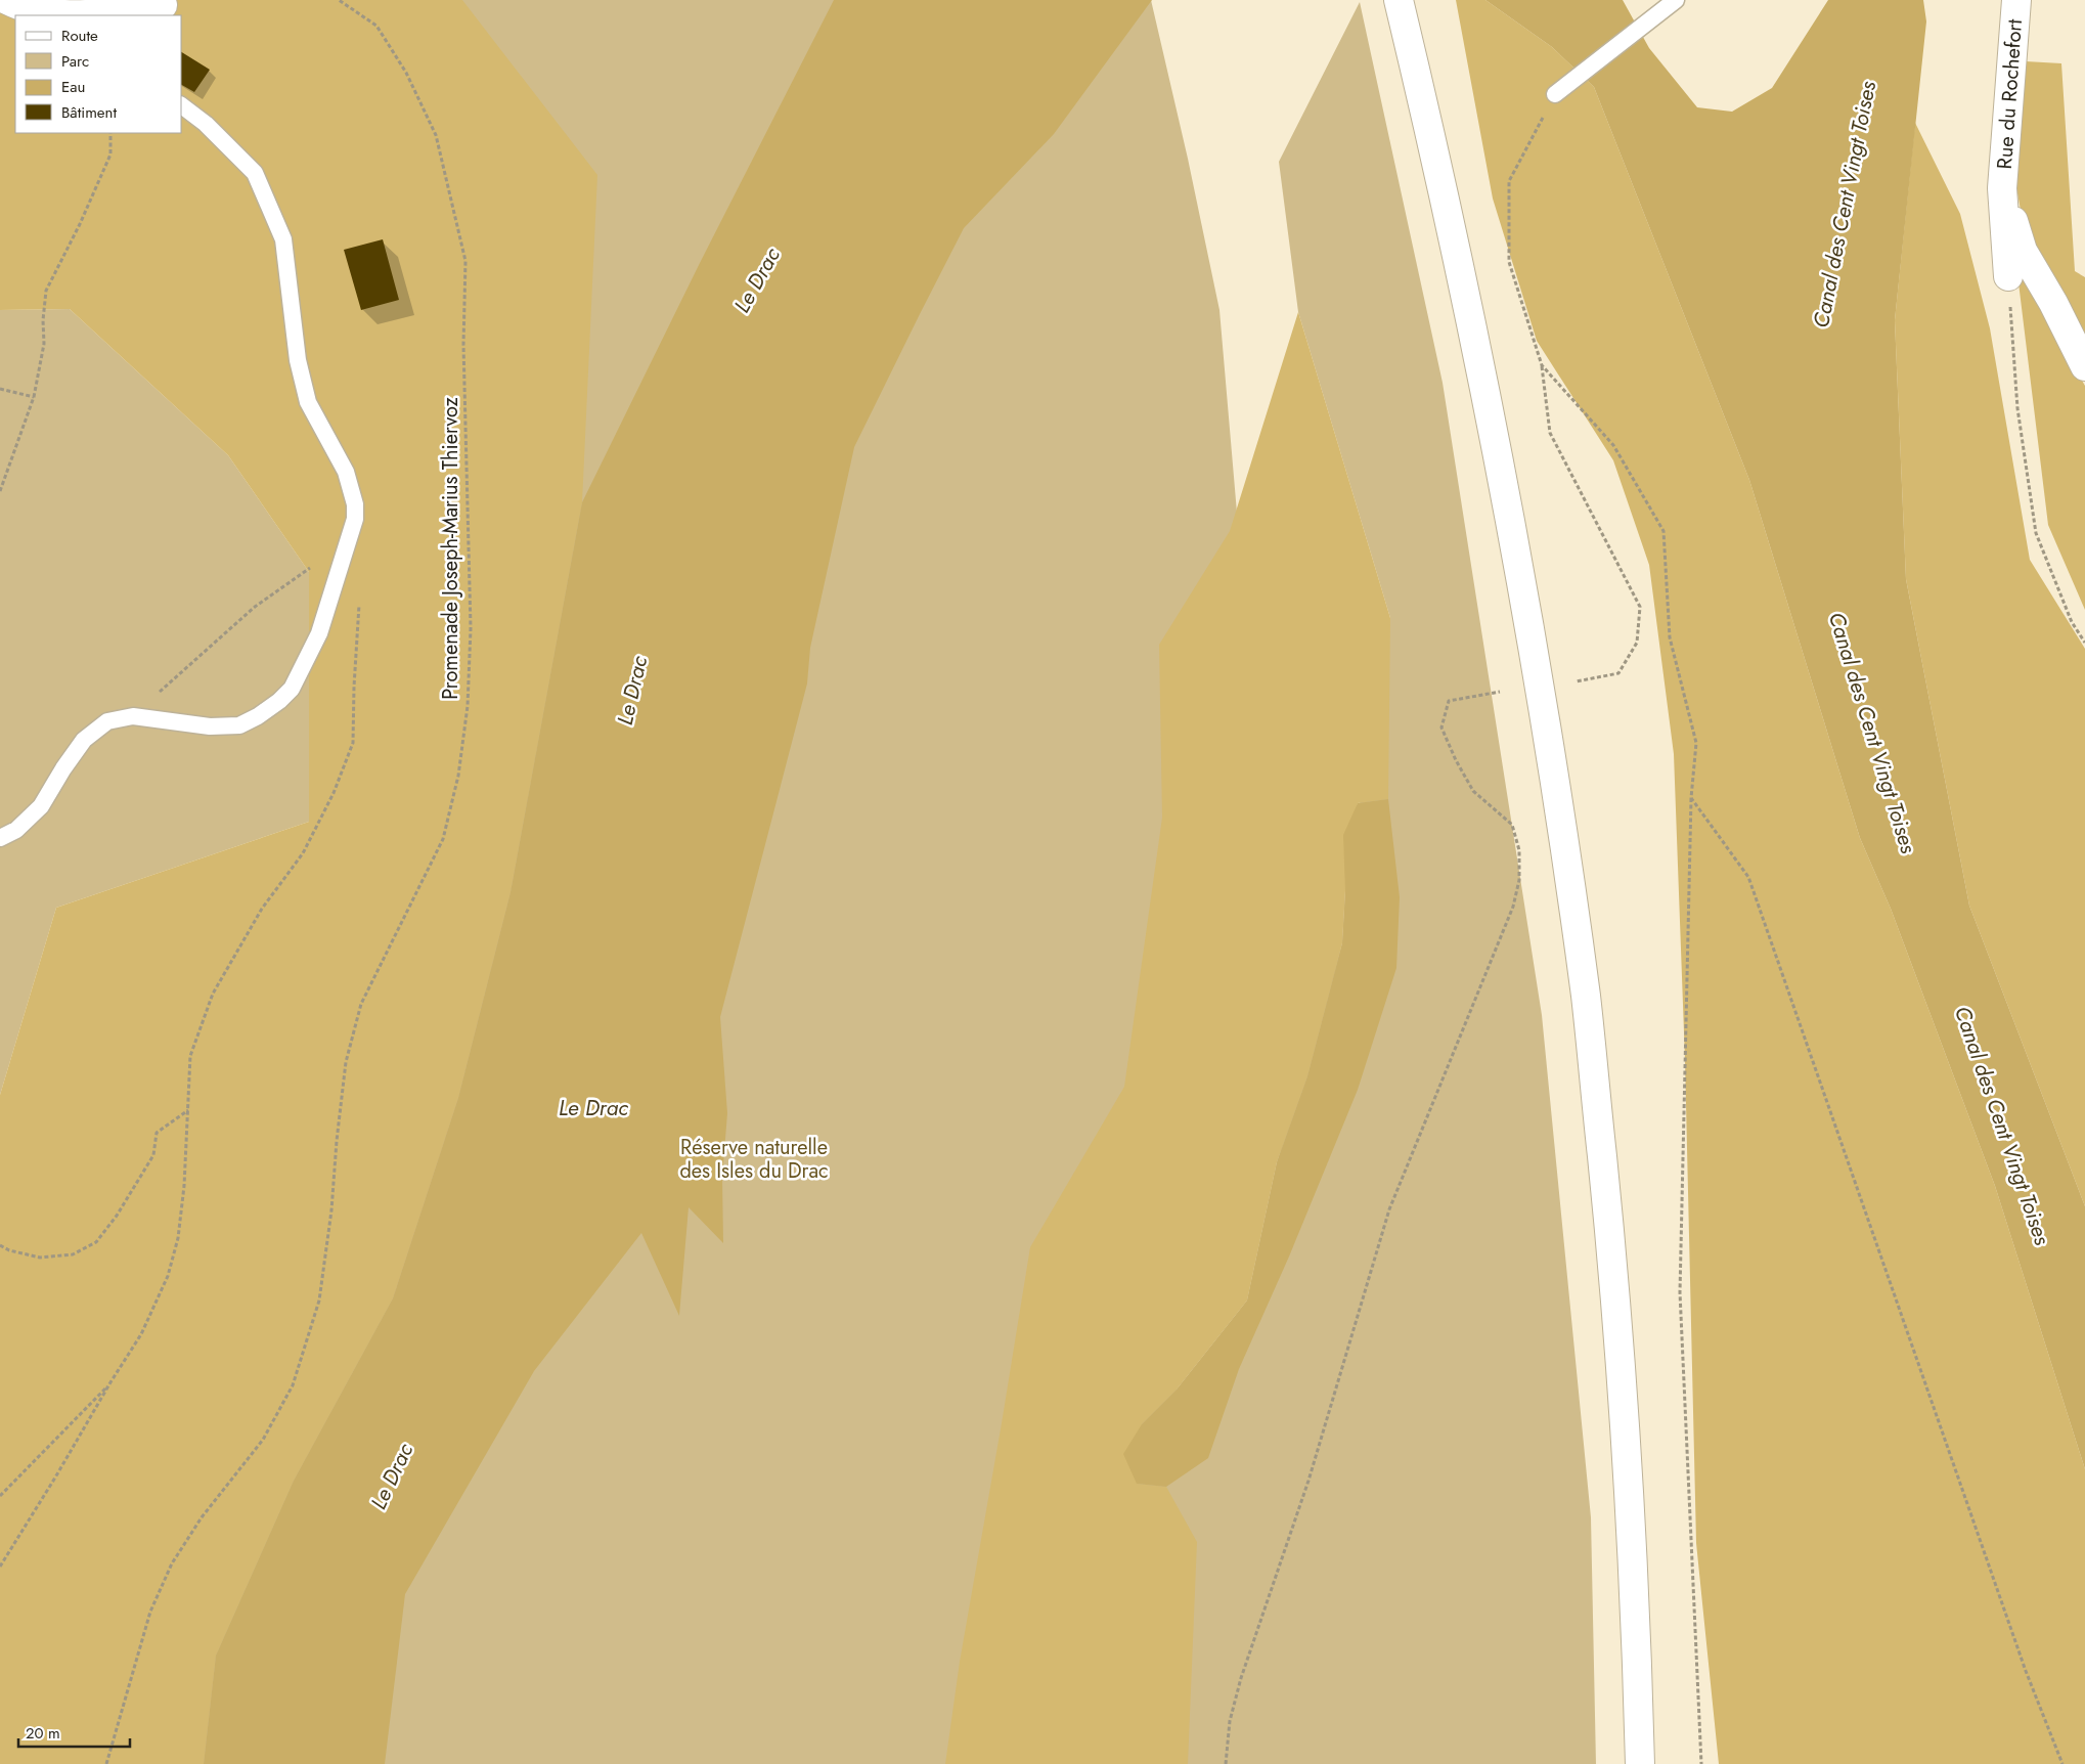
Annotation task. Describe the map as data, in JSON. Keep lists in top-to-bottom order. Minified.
{"streets":{"main road":["Rue du Rochefort"],"path":["Promenade Joseph-Marius Thiervoz"]},"water":["Canal des Cent Vingt Toises","Le Drac"],"parks":["Réserve naturelle des Isles du Drac"],"legend":["Route","Parc","Eau","Bâtiment"],"scale_bar":"20 m"}
